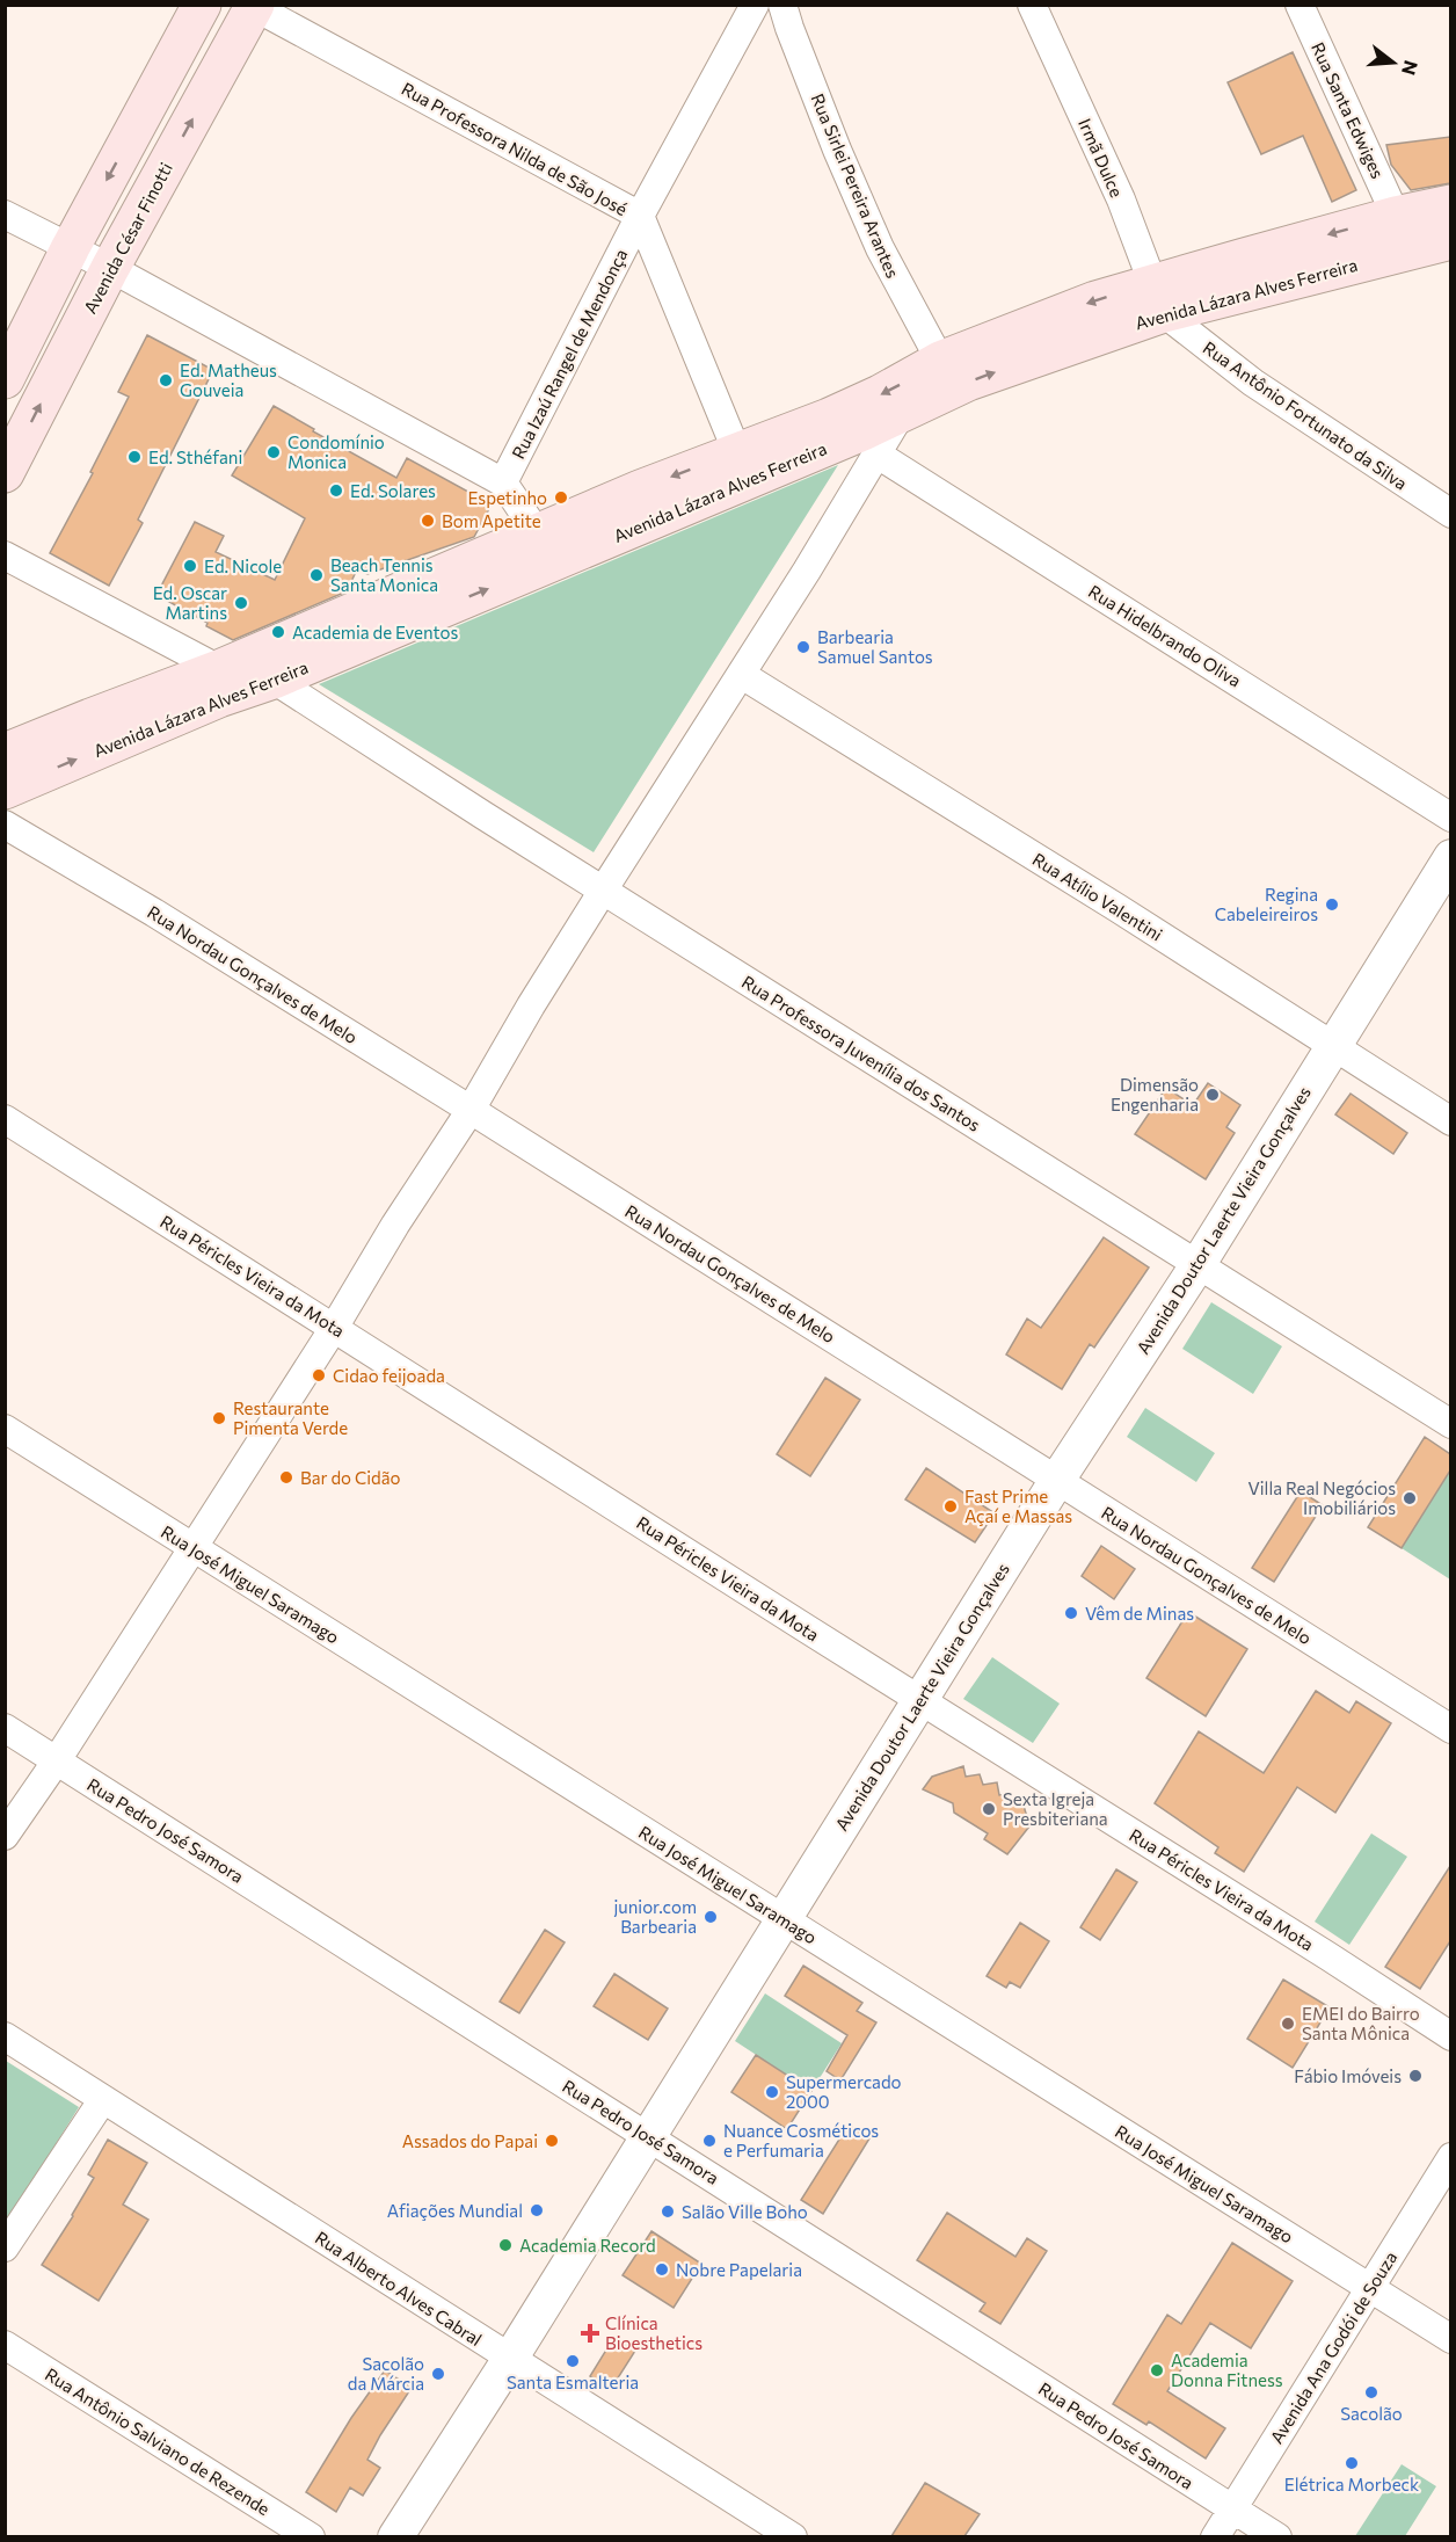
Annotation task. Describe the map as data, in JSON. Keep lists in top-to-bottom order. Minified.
{"streets":{"main road":["Avenida César Finotti","Avenida Lázara Alves Ferreira"],"street":["Rua Santa Edwiges","Rua Professora Nilda de São José","Irmã Dulce","Rua Sirlei Pereira Arantes","Rua Izaú Rangel de Mendonça","Rua Antônio Fortunato da Silva","Rua Hidelbrando Oliva","Rua Atílio Valentini","Rua Nordau Gonçalves de Melo","Rua Professora Juvenília dos Santos","Avenida Doutor Laerte Vieira Gonçalves","Rua Péricles Vieira da Mota","Rua José Miguel Saramago","Rua Pedro José Samora","Rua Alberto Alves Cabral","Avenida Ana Godói de Souza","Rua Antônio Salviano de Rezende"]},"crossings":[["Rua Santa Edwiges","Avenida Lázara Alves Ferreira"],["Rua Professora Nilda de São José","Avenida César Finotti"],["Rua Professora Nilda de São José","Avenida Lázara Alves Ferreira"],["Rua Professora Nilda de São José","Rua Izaú Rangel de Mendonça"],["Irmã Dulce","Avenida Lázara Alves Ferreira"],["Irmã Dulce","Rua Antônio Fortunato da Silva"],["Rua Sirlei Pereira Arantes","Avenida Lázara Alves Ferreira"],["Avenida Lázara Alves Ferreira","Rua Antônio Fortunato da Silva"],["Avenida Lázara Alves Ferreira","Rua Professora Juvenília dos Santos"],["Rua Atílio Valentini","Avenida Doutor Laerte Vieira Gonçalves"],["Rua Nordau Gonçalves de Melo","Avenida Doutor Laerte Vieira Gonçalves"],["Rua Professora Juvenília dos Santos","Avenida Doutor Laerte Vieira Gonçalves"],["Avenida Doutor Laerte Vieira Gonçalves","Rua Péricles Vieira da Mota"],["Avenida Doutor Laerte Vieira Gonçalves","Rua José Miguel Saramago"],["Avenida Doutor Laerte Vieira Gonçalves","Rua Pedro José Samora"],["Avenida Doutor Laerte Vieira Gonçalves","Rua Alberto Alves Cabral"],["Rua José Miguel Saramago","Avenida Ana Godói de Souza"],["Rua Pedro José Samora","Avenida Ana Godói de Souza"]],"places":{"other":["Ed. Matheus Gouveia","Condomínio Monica","Ed. Sthéfani","Ed. Solares","Espetinho","Bom Apetite","Ed. Nicole","Beach Tennis Santa Monica","Ed. Oscar Martins","Academia de Eventos","Barbearia Samuel Santos","Regina Cabeleireiros","Dimensão Engenharia","Cidao feijoada","Restaurante Pimenta Verde","Bar do Cidão","Villa Real Negócios Imobiliários","Fast Prime Açaí e Massas","Vêm de Minas","Sexta Igreja Presbiteriana","junior.com Barbearia","EMEI do Bairro Santa Mônica","Fábio Imóveis","Supermercado 2000","Assados do Papai","Nuance Cosméticos e Perfumaria","Afiações Mundial","Salão Ville Boho","Academia Record","Nobre Papelaria","Santa Esmalteria","Academia Donna Fitness","Sacolão da Márcia","Sacolão","Elétrica Morbeck"],"health":["Clínica Bioesthetics"]},"north":"right"}
